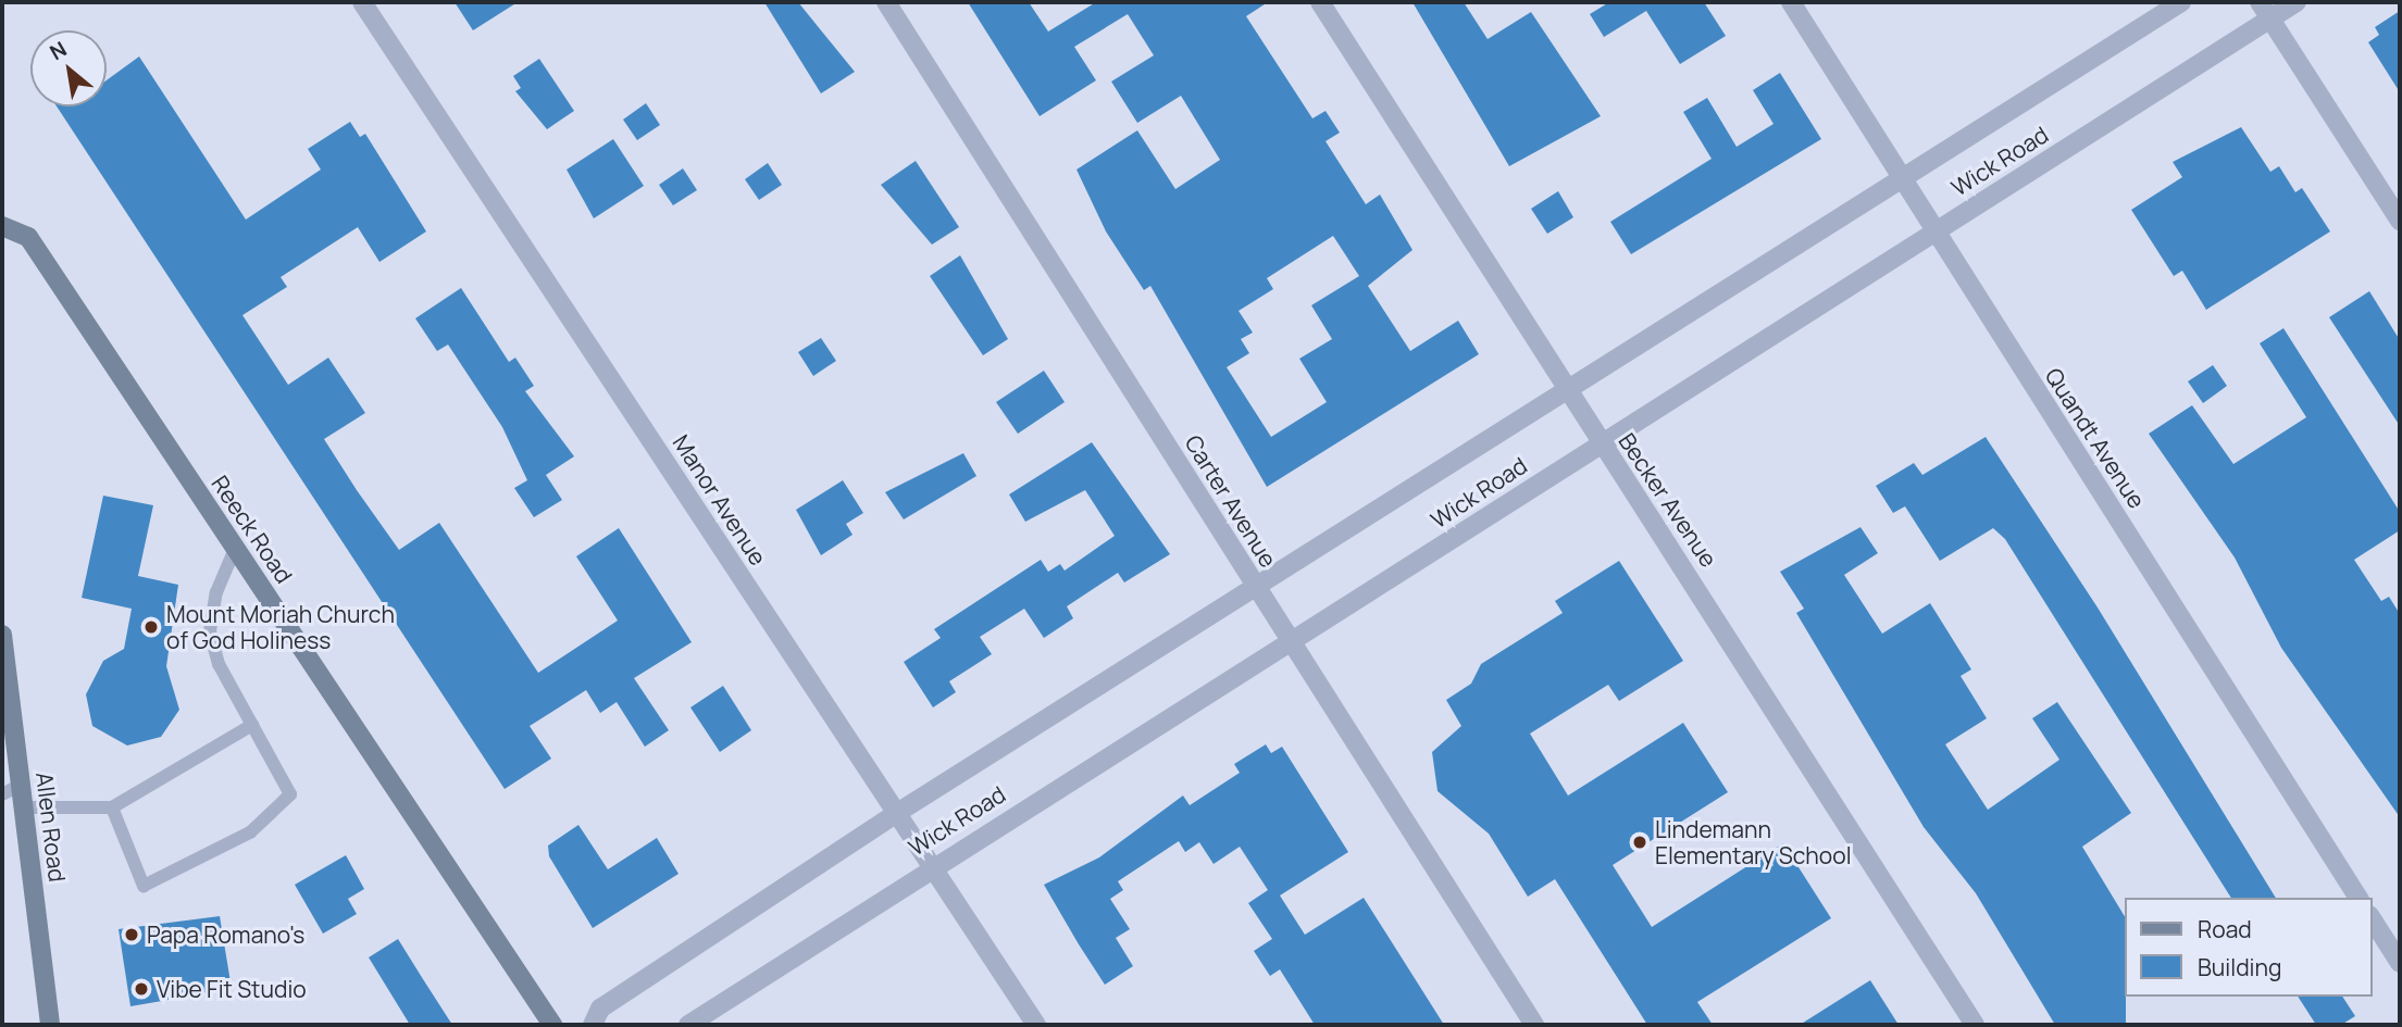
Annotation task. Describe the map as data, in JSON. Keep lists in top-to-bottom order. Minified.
{"streets":{"street":["Wick Road","Quandt Avenue","Manor Avenue","Becker Avenue","Carter Avenue","Reeck Road","Allen Road"]},"crossings":[["Wick Road","Quandt Avenue"],["Wick Road","Manor Avenue"],["Wick Road","Becker Avenue"],["Wick Road","Carter Avenue"]],"places":["Mount Moriah Church of God Holiness","Lindemann Elementary School","Papa Romano's","Vibe Fit Studio"],"legend":["Road","Building"],"north":"top left"}
